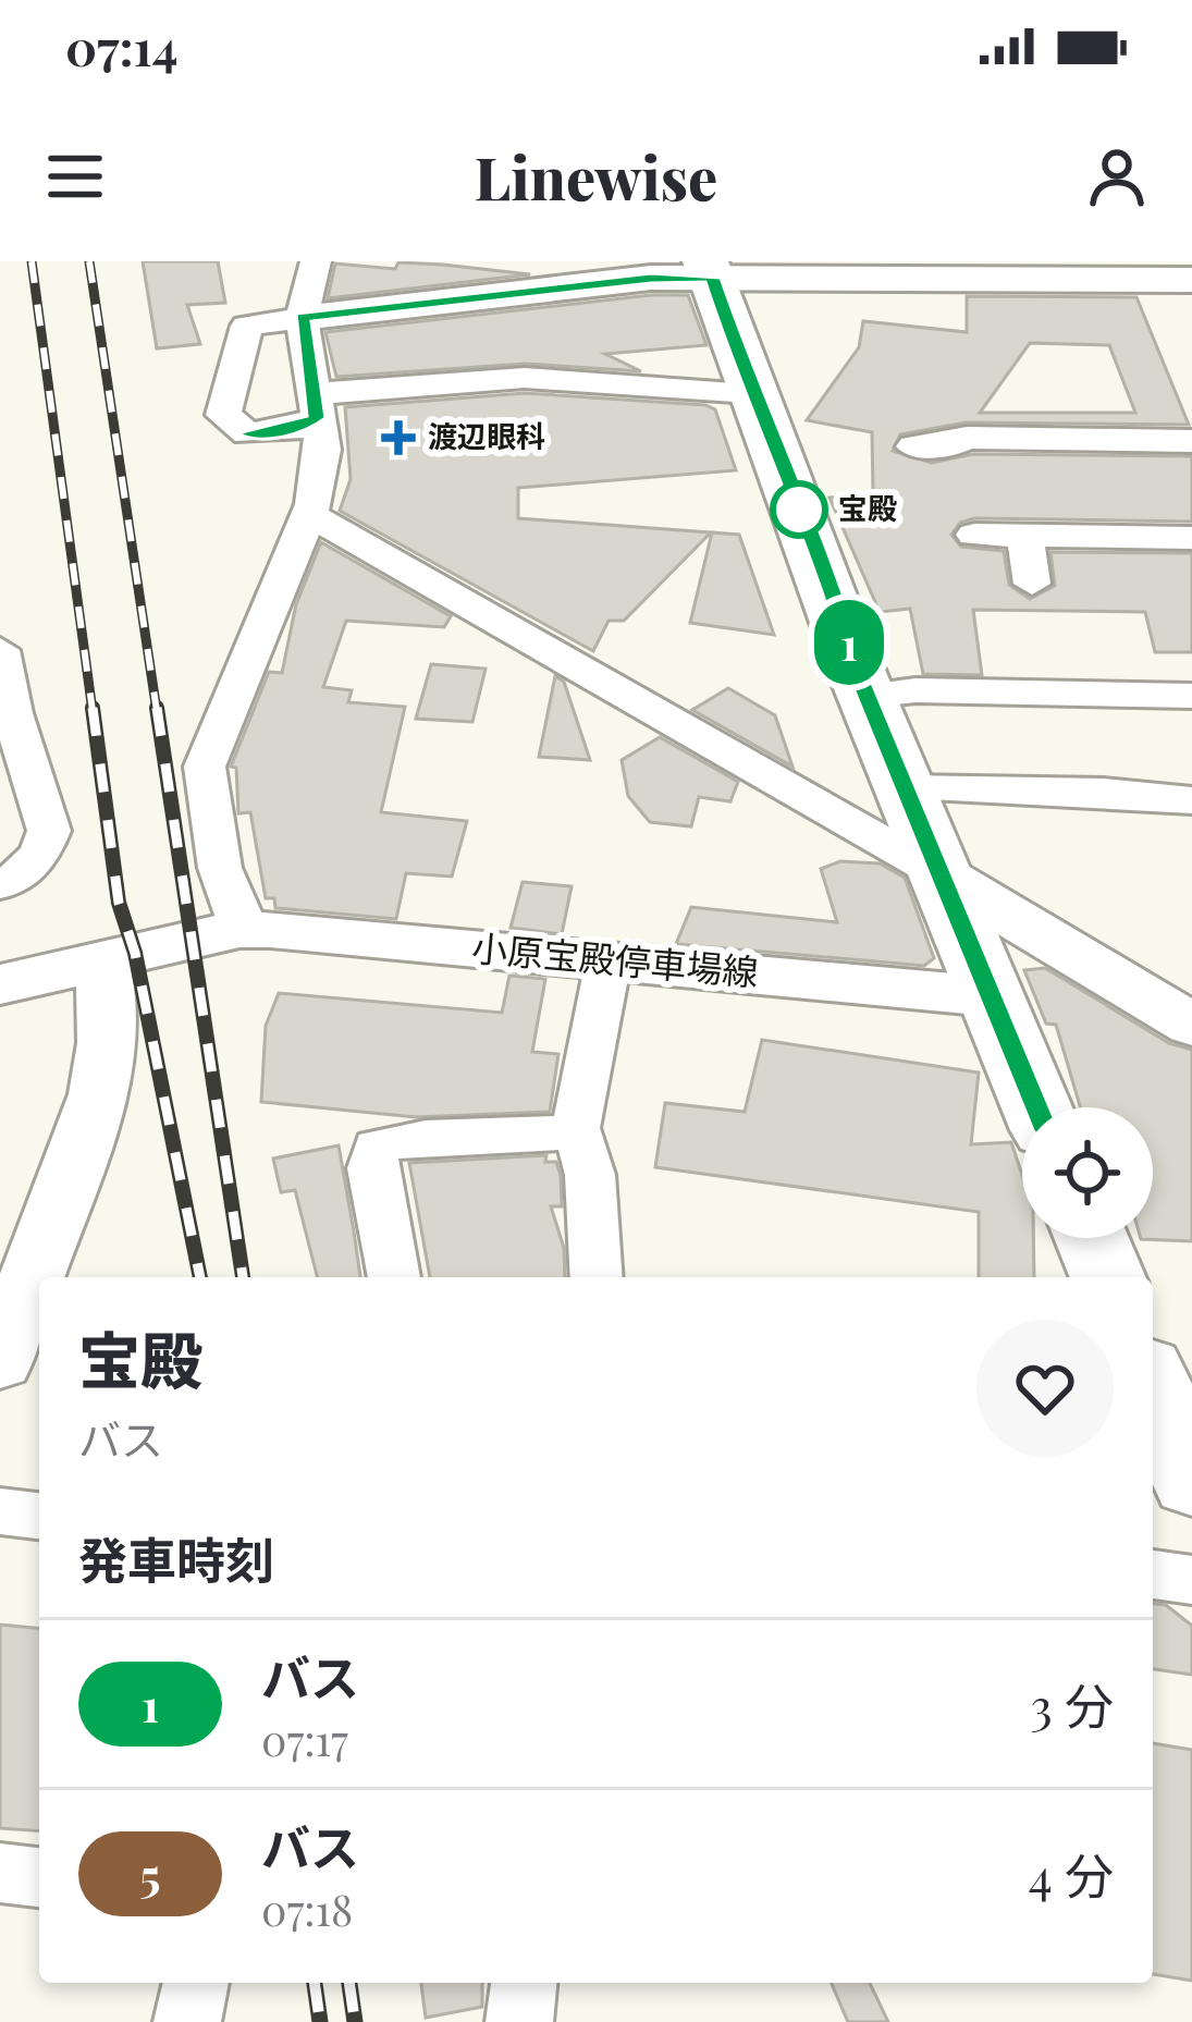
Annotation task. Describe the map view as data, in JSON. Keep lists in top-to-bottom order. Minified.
{"streets":{"main road":["小原宝殿停車場線"]},"places":{"health":["渡辺眼科"],"other":["宝殿"]},"lines":["bus line 1"],"page":{"status":"07:14","header":"Linewise","on_map":"1","heading":[["宝殿","バス"],"発車時刻"],"list":[{"mark":"1","name":"バス","note":"07:17","value":"3 分"},{"mark":"5","name":"バス","note":"07:18","value":"4 分"}]}}
